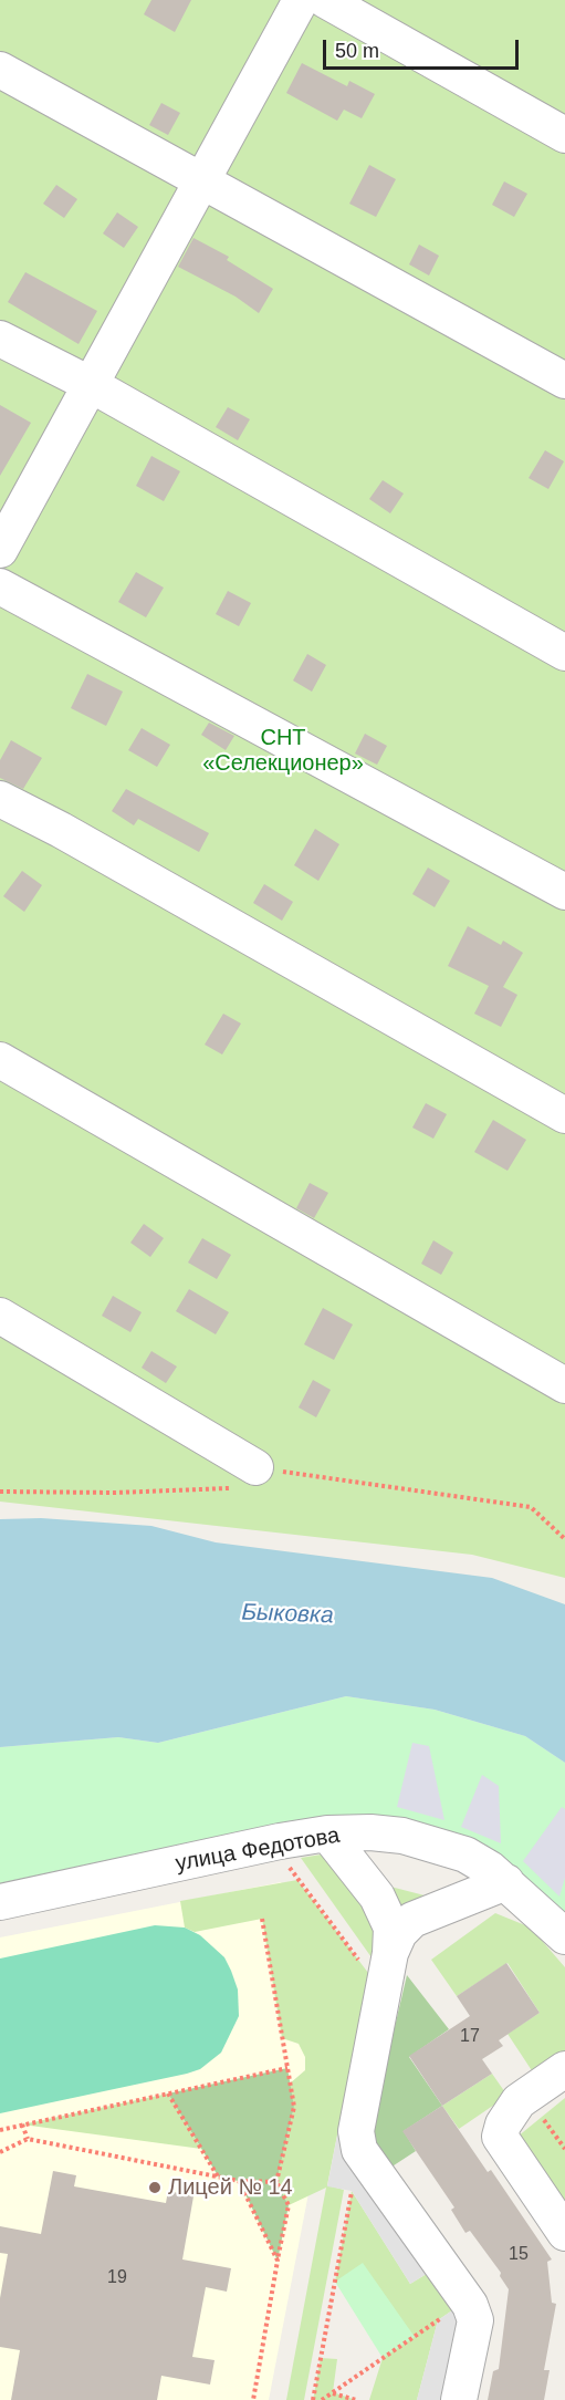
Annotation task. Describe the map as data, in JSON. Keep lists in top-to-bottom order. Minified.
{"streets":{"street":["улица Федотова"]},"water":["Быковка"],"parks":["СНТ «Селекционер»"],"places":["Лицей № 14"],"house_numbers":["17","15","19"],"scale_bar":"50 m"}
